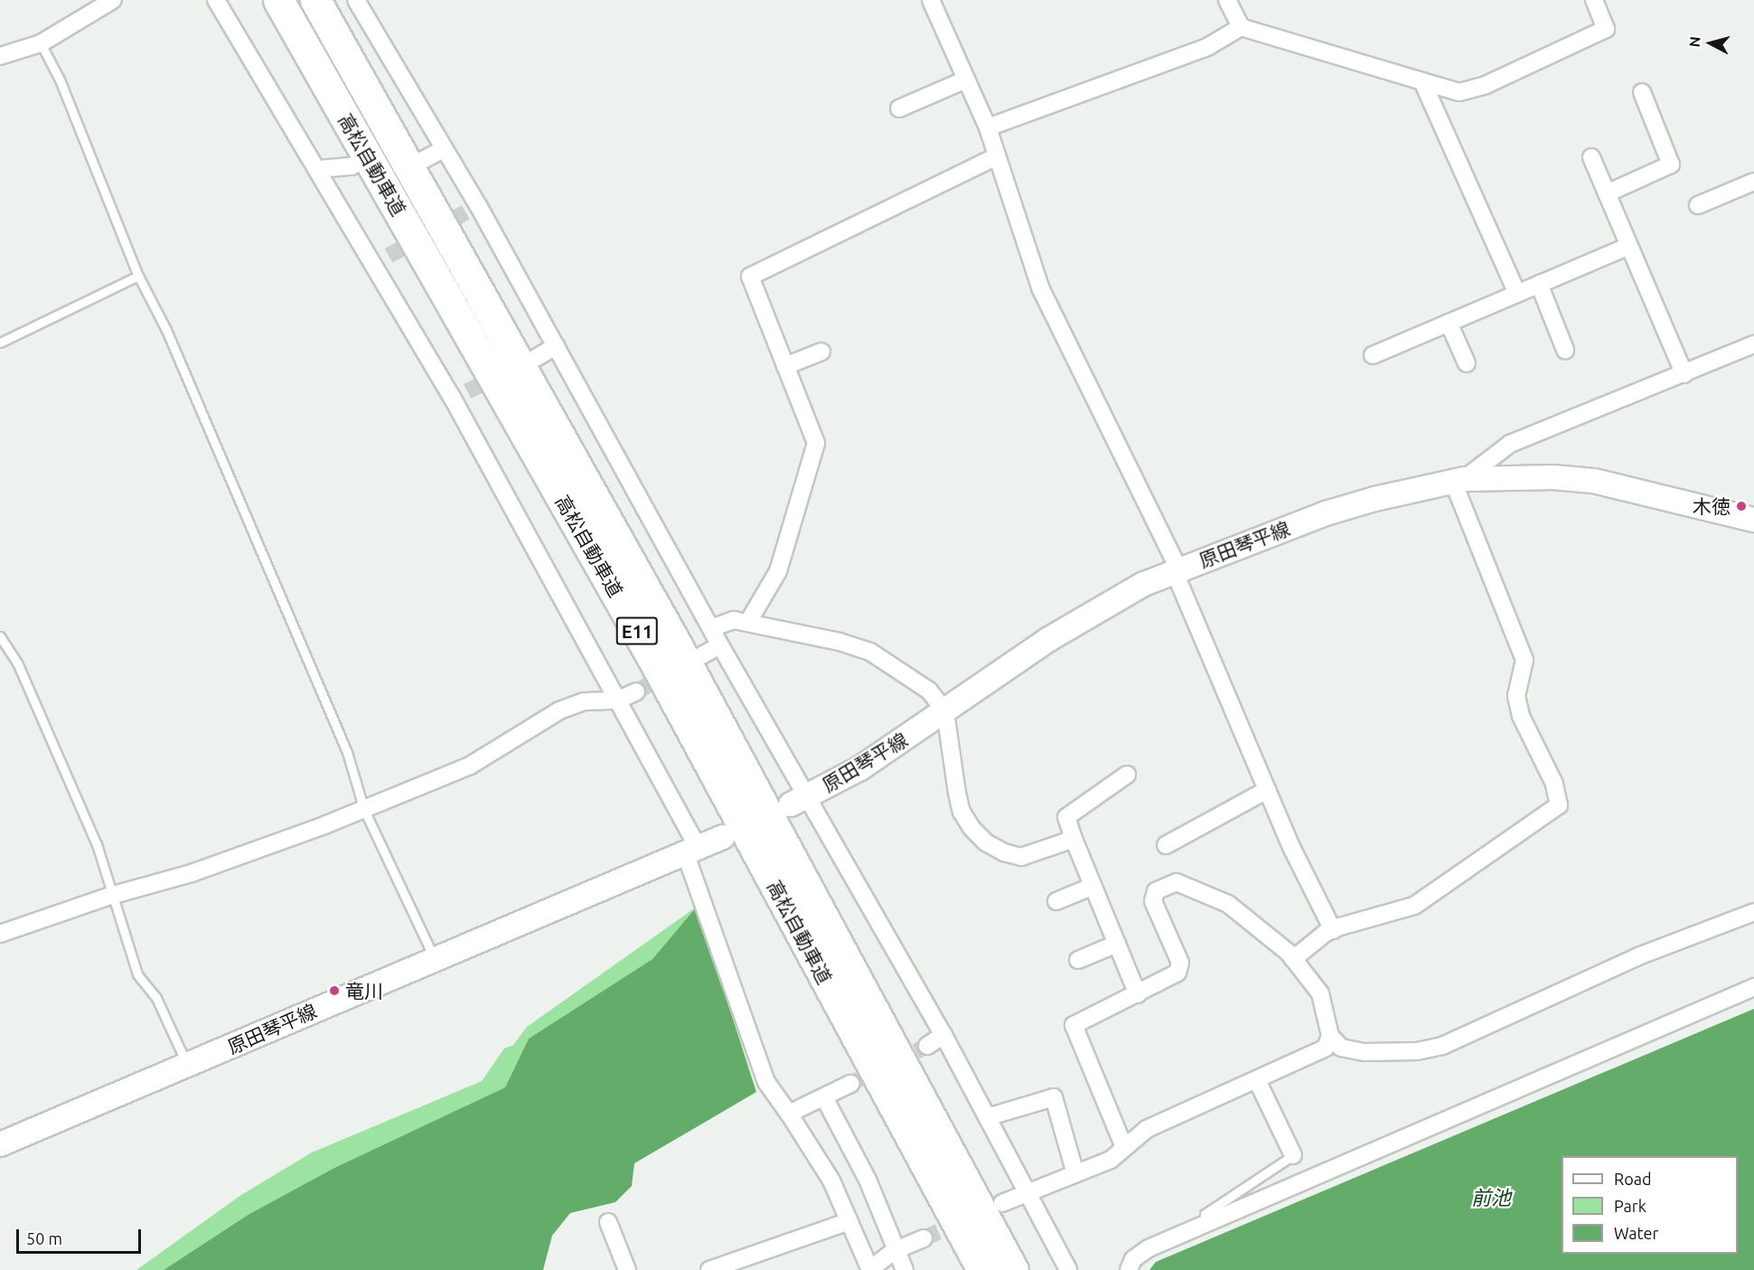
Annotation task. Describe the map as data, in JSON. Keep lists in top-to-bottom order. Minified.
{"streets":{"highway":["高松自動車道","E11"],"main road":["原田琴平線"]},"water":["前池"],"places":["木徳","竜川"],"legend":["Road","Park","Water"],"scale_bar":"50 m","north":"left"}
